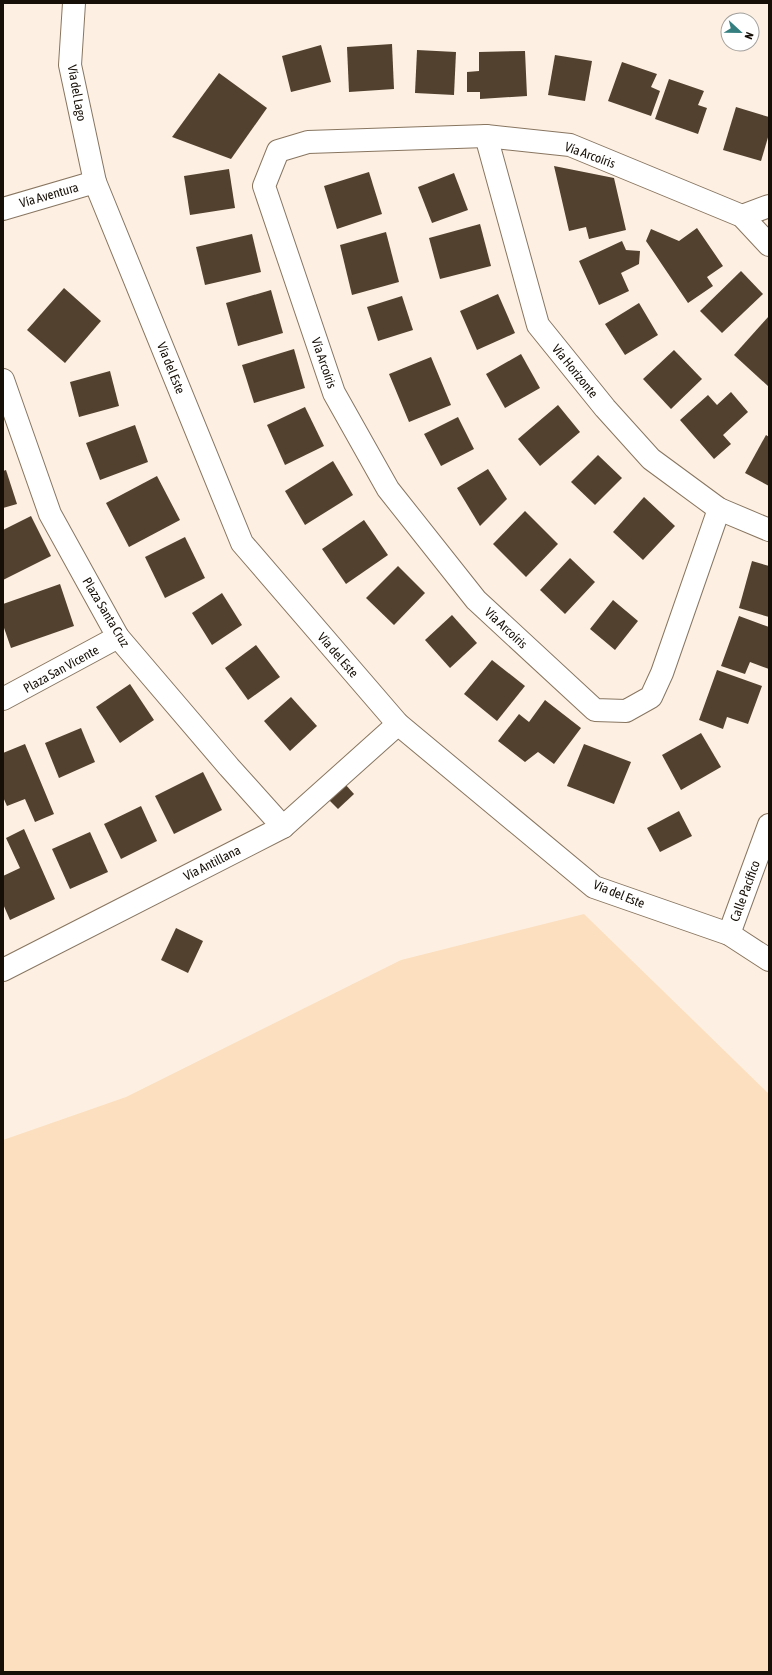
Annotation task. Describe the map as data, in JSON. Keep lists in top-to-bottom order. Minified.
{"streets":{"street":["Vía del Lago","Vía Arcoíris","Vía Aventura","Vía del Este","Vía Horizonte","Plaza Santa Cruz","Plaza San Vicente","Vía Antillana","Calle Pacífico"]},"crossings":[["Vía del Lago","Vía Aventura"],["Vía del Lago","Vía del Este"],["Vía Arcoíris","Vía Horizonte"],["Vía Aventura","Vía del Este"],["Vía del Este","Vía Antillana"],["Vía del Este","Calle Pacífico"],["Plaza Santa Cruz","Plaza San Vicente"],["Plaza Santa Cruz","Vía Antillana"]],"north":"right"}
